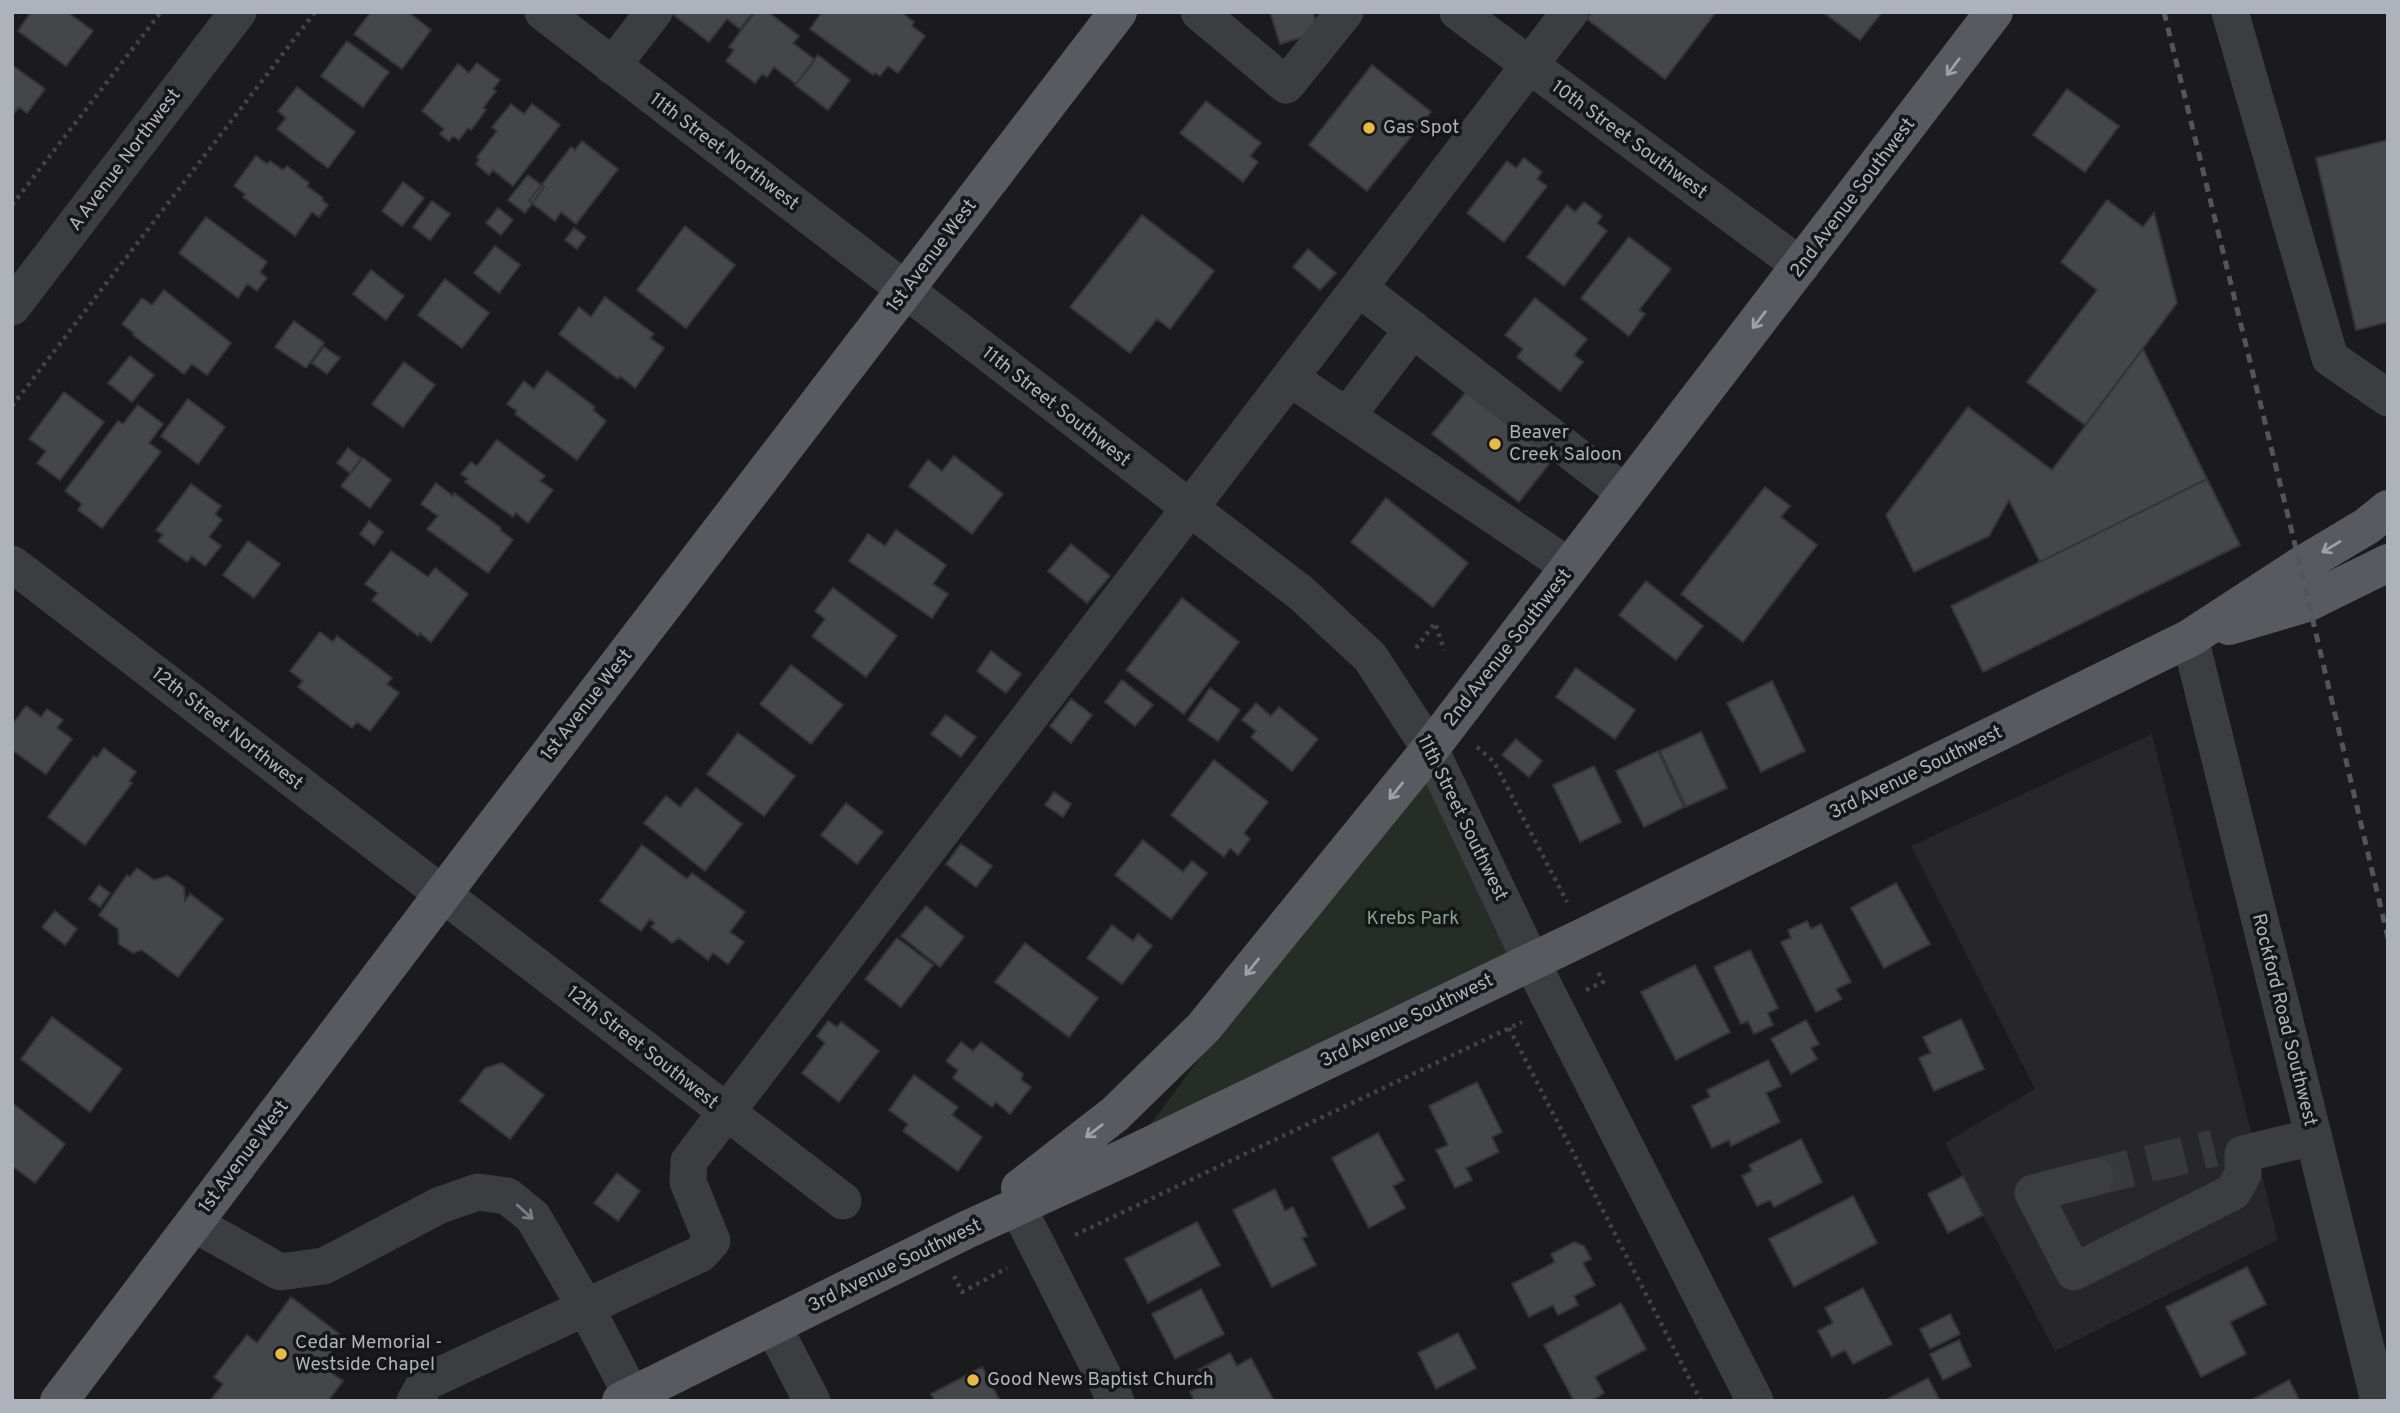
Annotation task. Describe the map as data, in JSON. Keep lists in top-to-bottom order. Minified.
{"streets":{"main road":["2nd Avenue Southwest","1st Avenue West","3rd Avenue Southwest"],"street":["10th Street Southwest","11th Street Northwest","A Avenue Northwest","11th Street Southwest","12th Street Northwest","Rockford Road Southwest","12th Street Southwest"]},"crossings":[["10th Street Southwest","2nd Avenue Southwest"],["11th Street Northwest","1st Avenue West"],["11th Street Northwest","11th Street Southwest"],["2nd Avenue Southwest","11th Street Southwest"],["2nd Avenue Southwest","3rd Avenue Southwest"],["1st Avenue West","11th Street Southwest"],["1st Avenue West","12th Street Northwest"],["1st Avenue West","12th Street Southwest"],["11th Street Southwest","3rd Avenue Southwest"],["12th Street Northwest","12th Street Southwest"],["3rd Avenue Southwest","Rockford Road Southwest"]],"one_way":["2nd Avenue Southwest"],"parks":["Krebs Park"],"places":["Gas Spot","Beaver Creek Saloon","Cedar Memorial - Westside Chapel","Good News Baptist Church"]}
